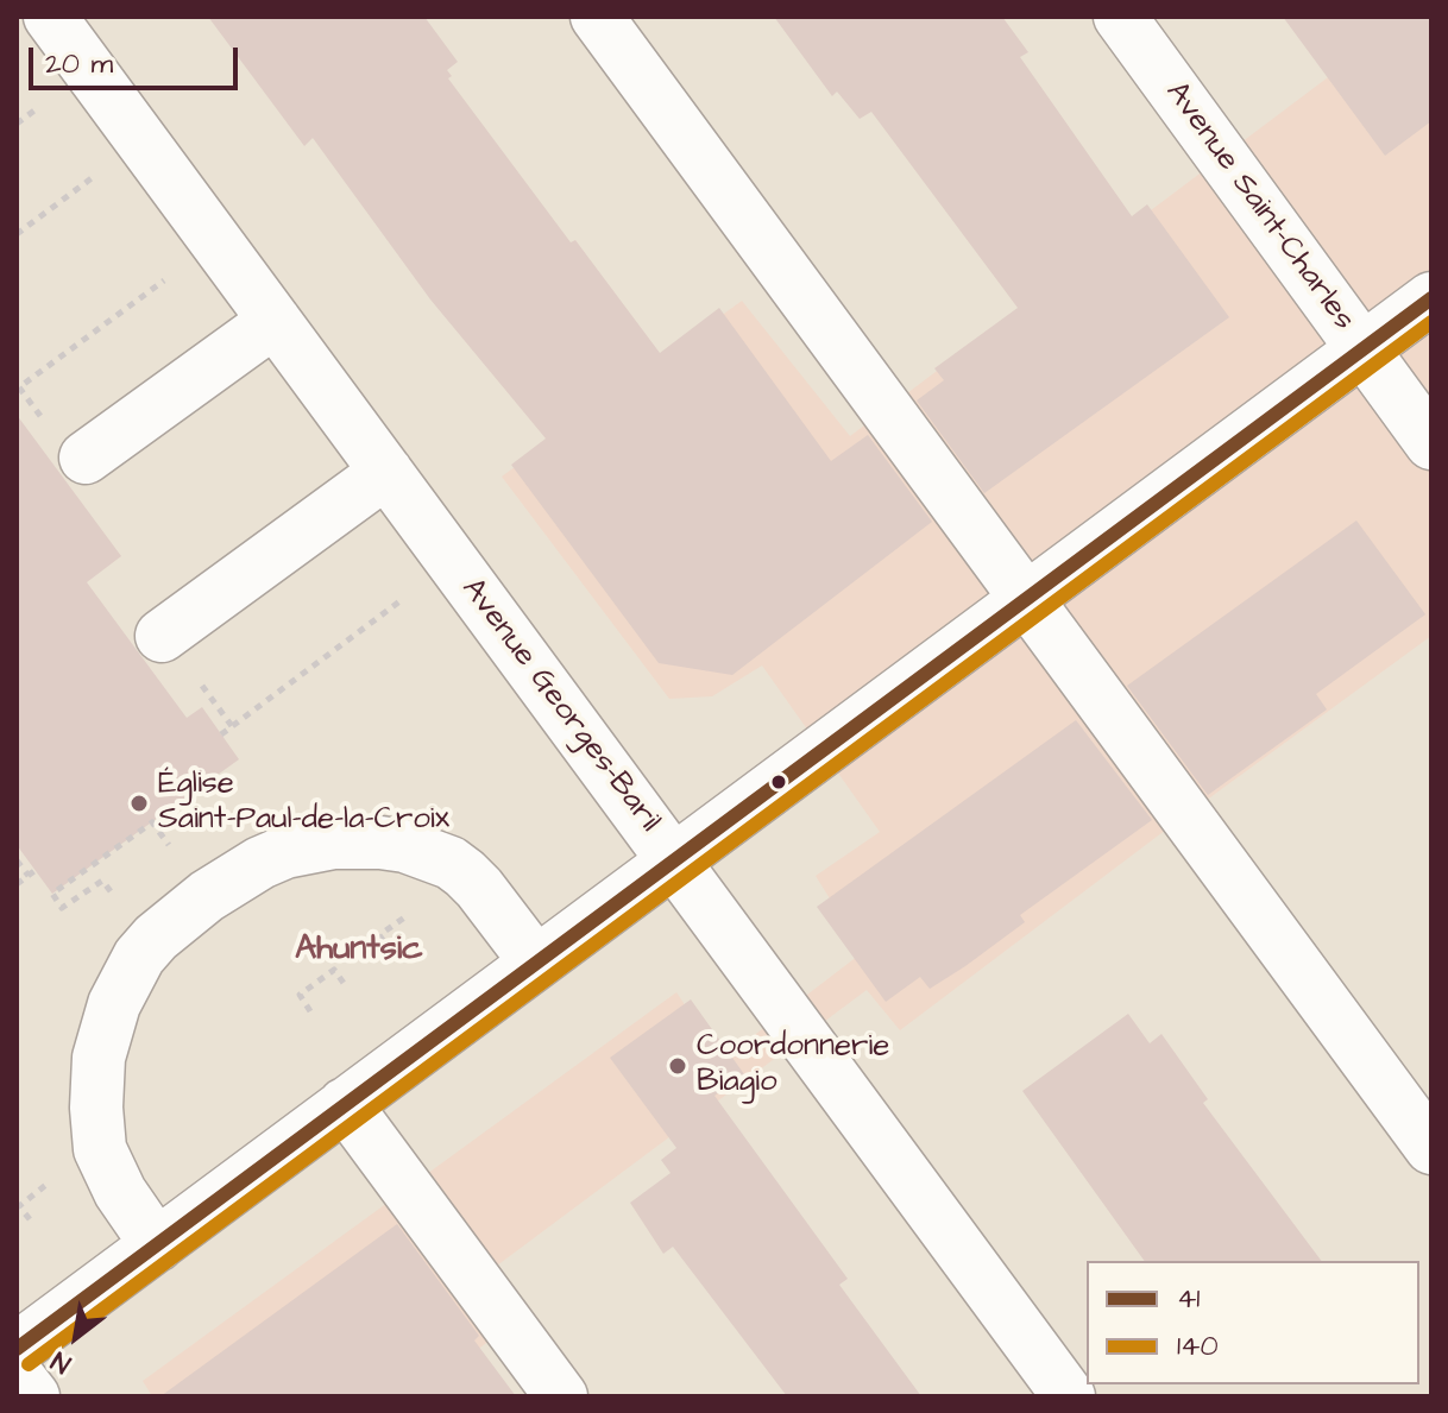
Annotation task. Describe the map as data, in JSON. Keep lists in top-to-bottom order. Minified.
{"streets":{"street":["Avenue Saint-Charles","Avenue Georges-Baril"]},"districts":["Ahuntsic"],"places":["Église Saint-Paul-de-la-Croix","Coordonnerie Biagio"],"lines":["transit line 41","transit line 140"],"legend":["41","140"],"scale_bar":"20 m","north":"bottom left"}
